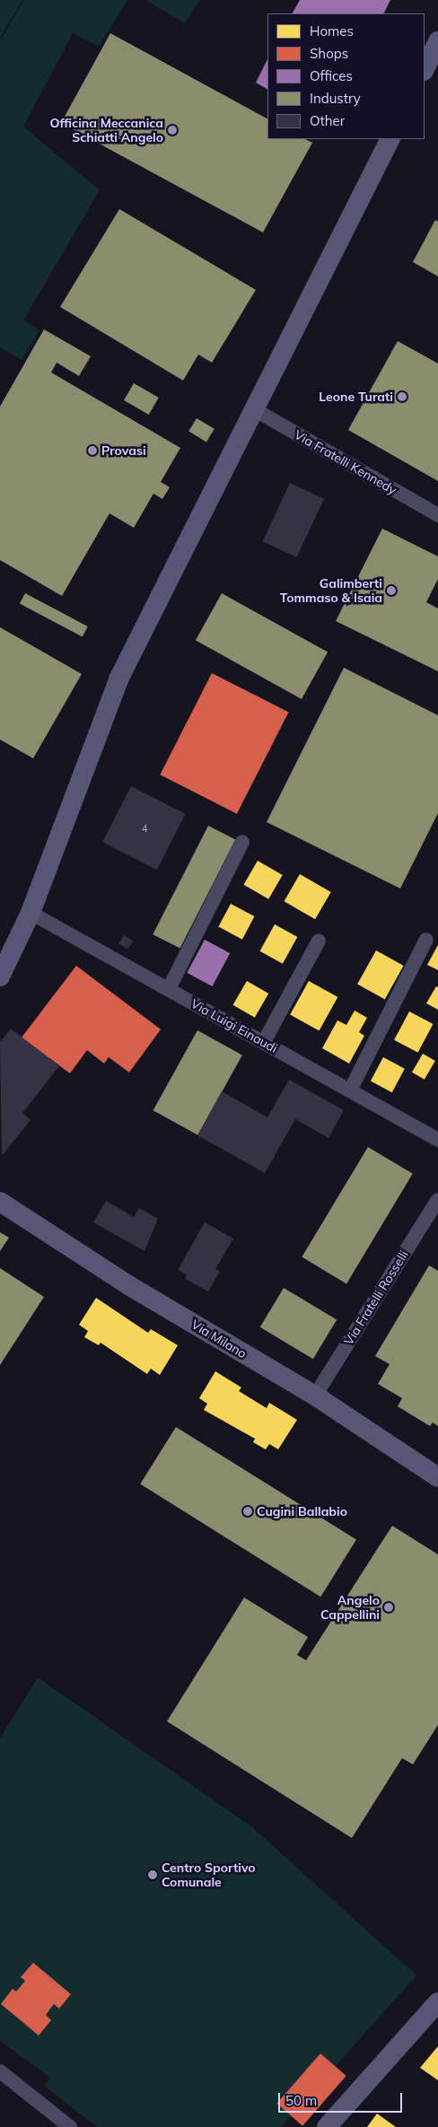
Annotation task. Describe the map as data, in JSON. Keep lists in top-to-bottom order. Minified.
{"streets":{"street":["Via Fratelli Kennedy","Via Luigi Einaudi","Via Fratelli Rosselli","Via Milano"]},"crossings":[["Via Fratelli Rosselli","Via Milano"]],"places":["Officina Meccanica Schiatti Angelo","Leone Turati","Provasi","Galimberti Tommaso & Isaia","Cugini Ballabio","Angelo Cappellini","Centro Sportivo Comunale"],"house_numbers":["4"],"legend":["Homes","Shops","Offices","Industry","Other"],"scale_bar":"50 m"}
